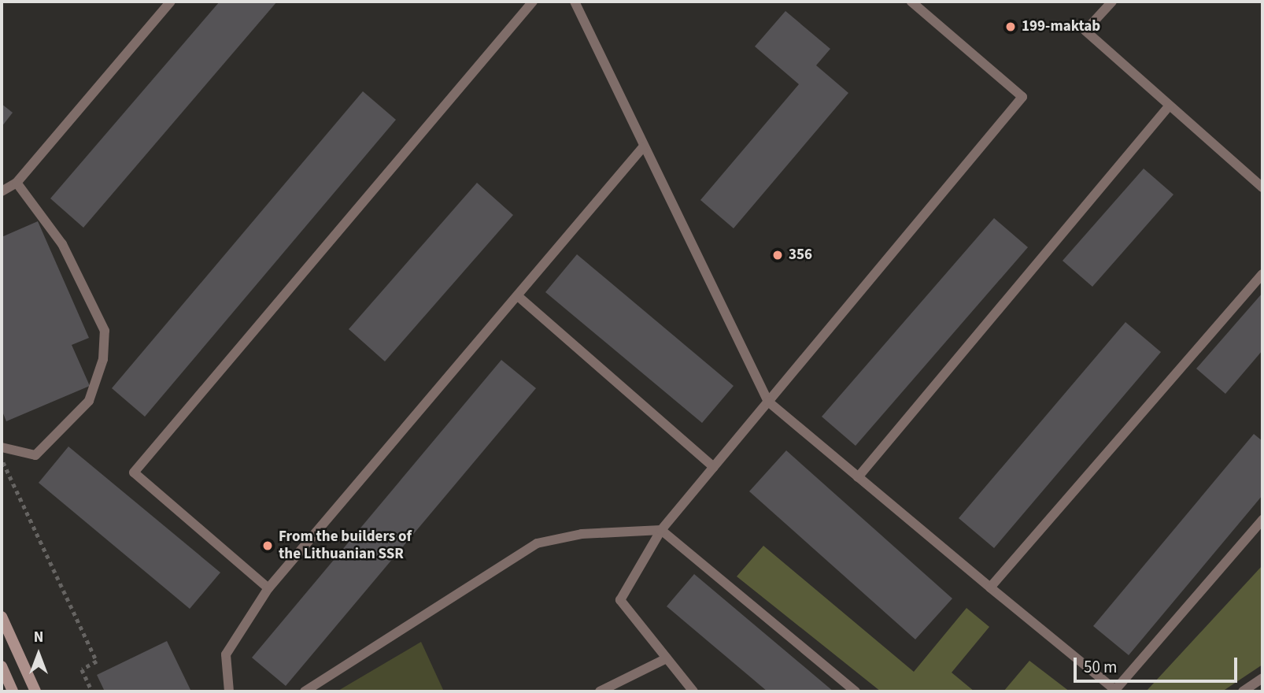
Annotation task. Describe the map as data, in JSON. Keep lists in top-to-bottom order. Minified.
{"places":["199-maktab","356","From the builders of the Lithuanian SSR"],"scale_bar":"50 m","north":"top"}
